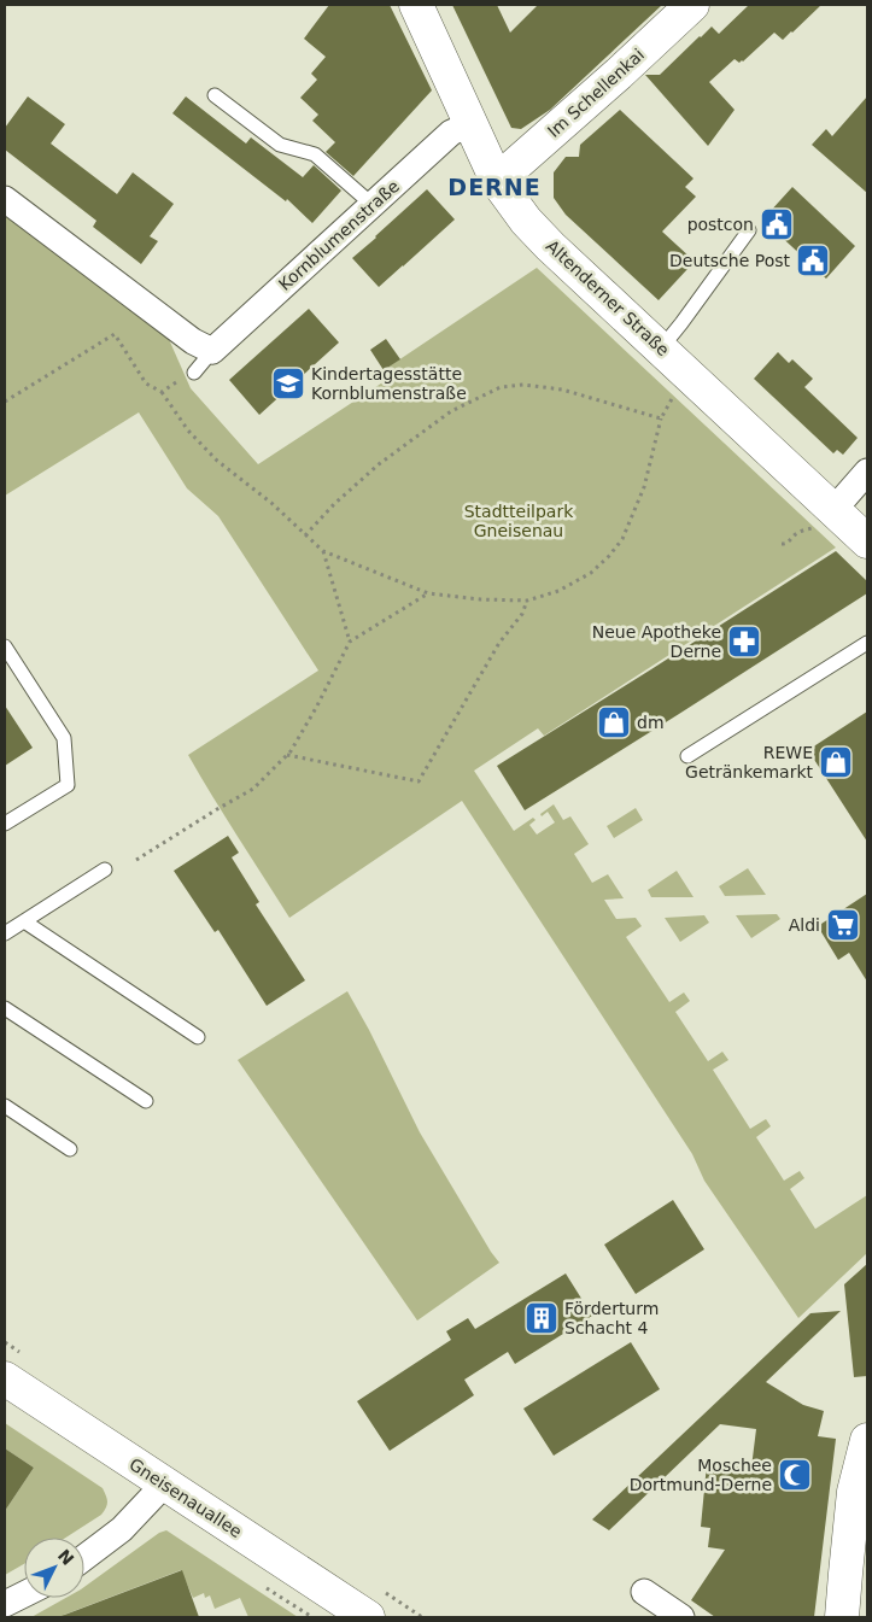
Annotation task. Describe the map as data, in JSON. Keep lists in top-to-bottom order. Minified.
{"streets":{"main road":["Im Schellenkai","Altenderner Straße","Gneisenauallee"],"street":["Kornblumenstraße"]},"crossings":[["Im Schellenkai","Altenderner Straße"],["Kornblumenstraße","Altenderner Straße"]],"districts":["DERNE"],"parks":["Stadtteilpark Gneisenau"],"places":{"public building":["postcon","Deutsche Post"],"school or university":["Kindertagesstätte Kornblumenstraße"],"pharmacy":["Neue Apotheke Derne"],"shop":["dm","REWE Getränkemarkt"],"supermarket":["Aldi"],"building":["Förderturm Schacht 4"],"mosque":["Moschee Dortmund-Derne"]},"north":"top right"}
